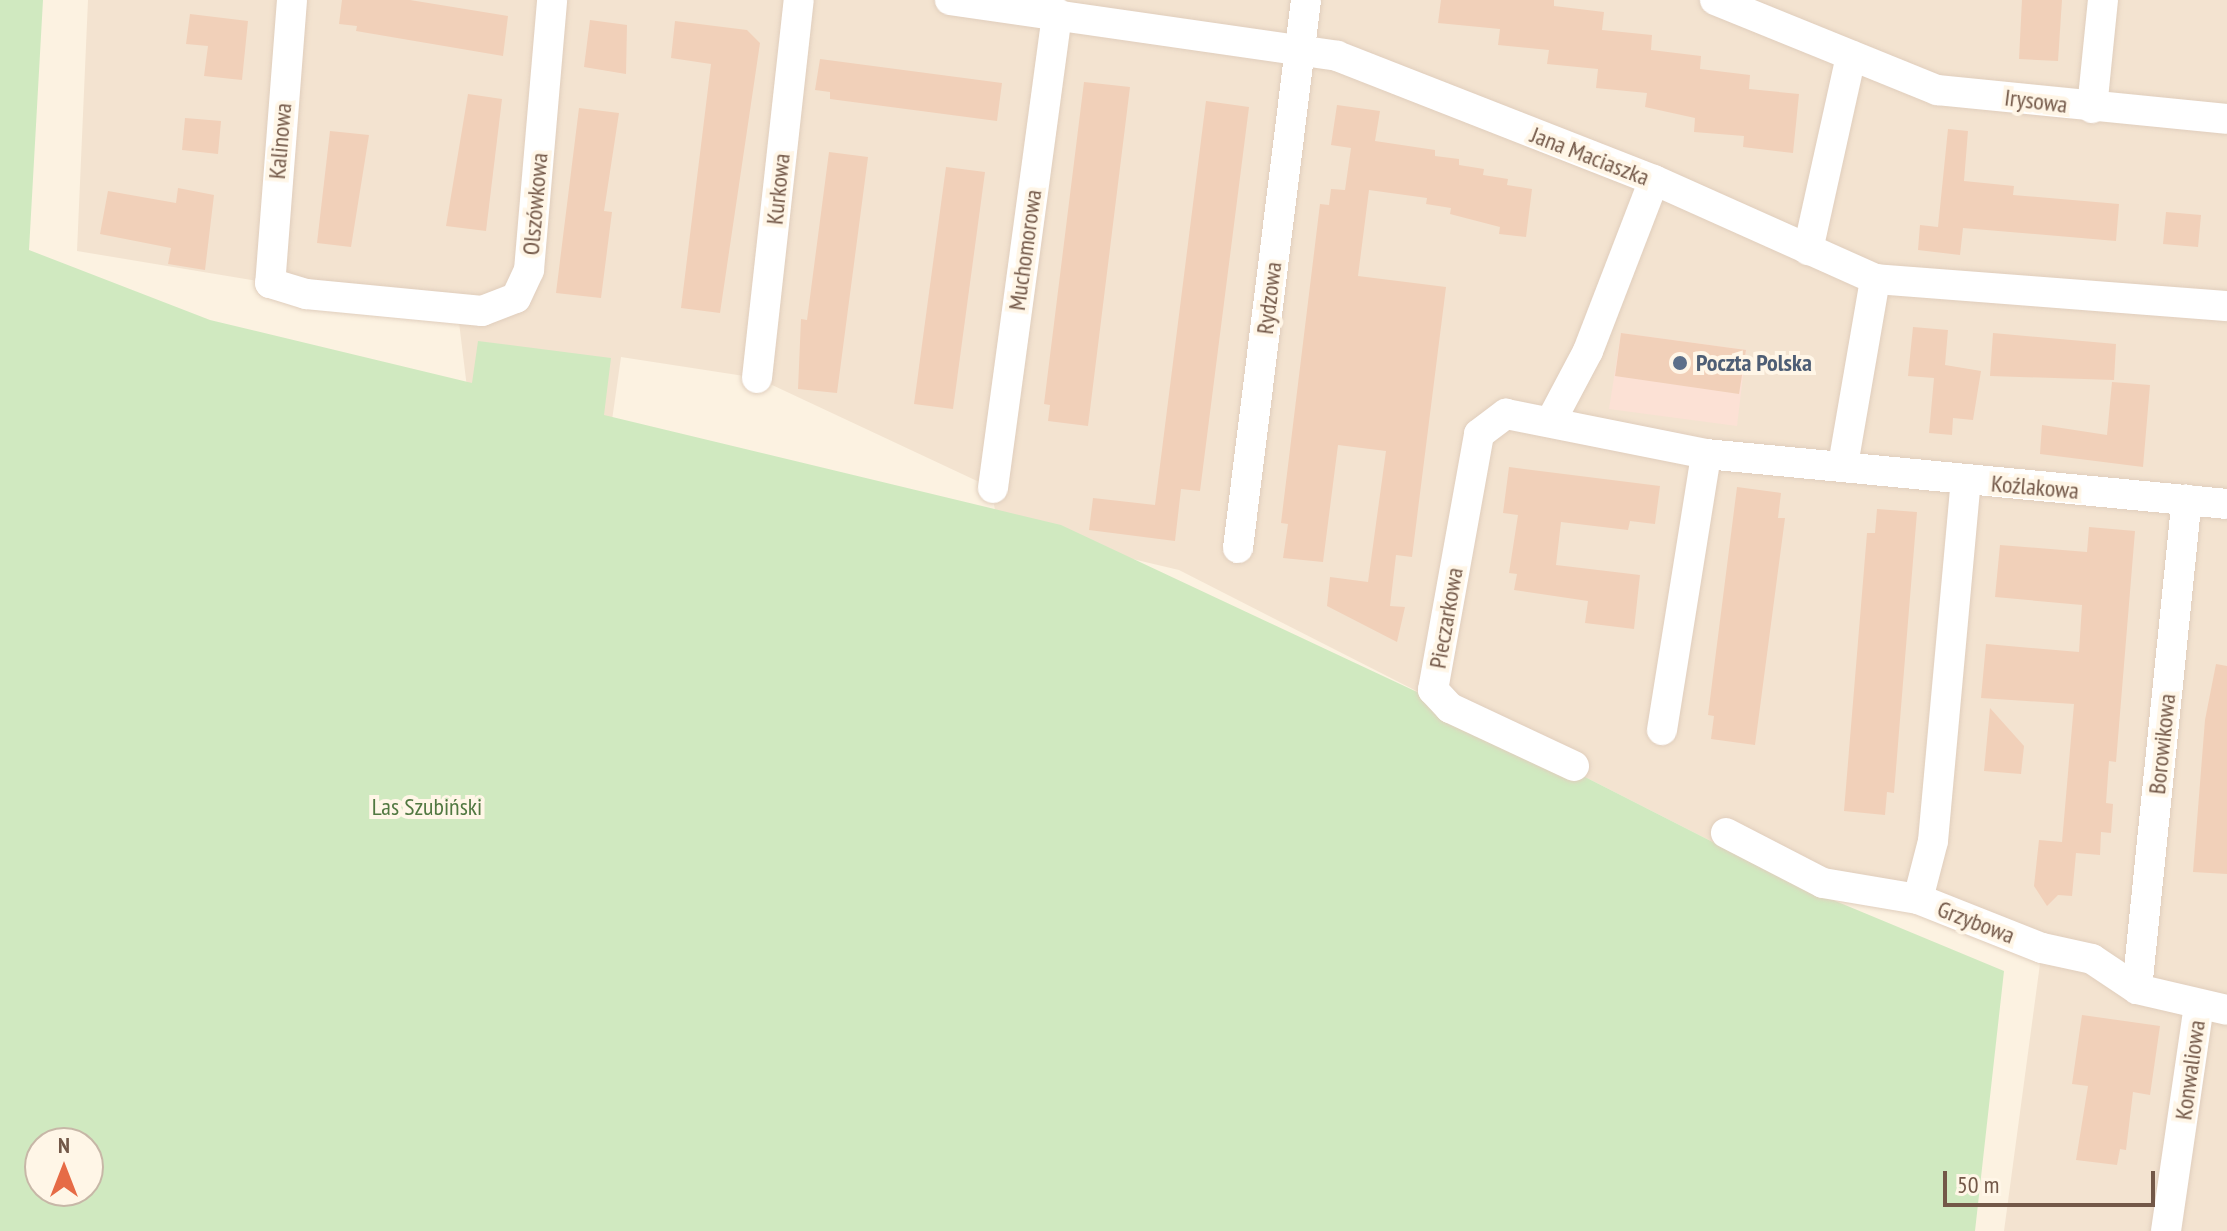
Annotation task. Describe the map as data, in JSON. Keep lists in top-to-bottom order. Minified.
{"streets":{"street":["Irysowa","Kalinowa","Jana Maciaszka","Kurkowa","Olszówkowa","Muchomorowa","Rydzowa","Koźlakowa","Pieczarkowa","Borowikowa","Grzybowa","Konwaliowa"]},"crossings":[["Kalinowa","Olszówkowa"],["Jana Maciaszka","Muchomorowa"],["Jana Maciaszka","Rydzowa"],["Koźlakowa","Pieczarkowa"],["Koźlakowa","Borowikowa"],["Borowikowa","Grzybowa"],["Grzybowa","Konwaliowa"]],"parks":["Las Szubiński"],"places":["Poczta Polska"],"scale_bar":"50 m","north":"top"}
